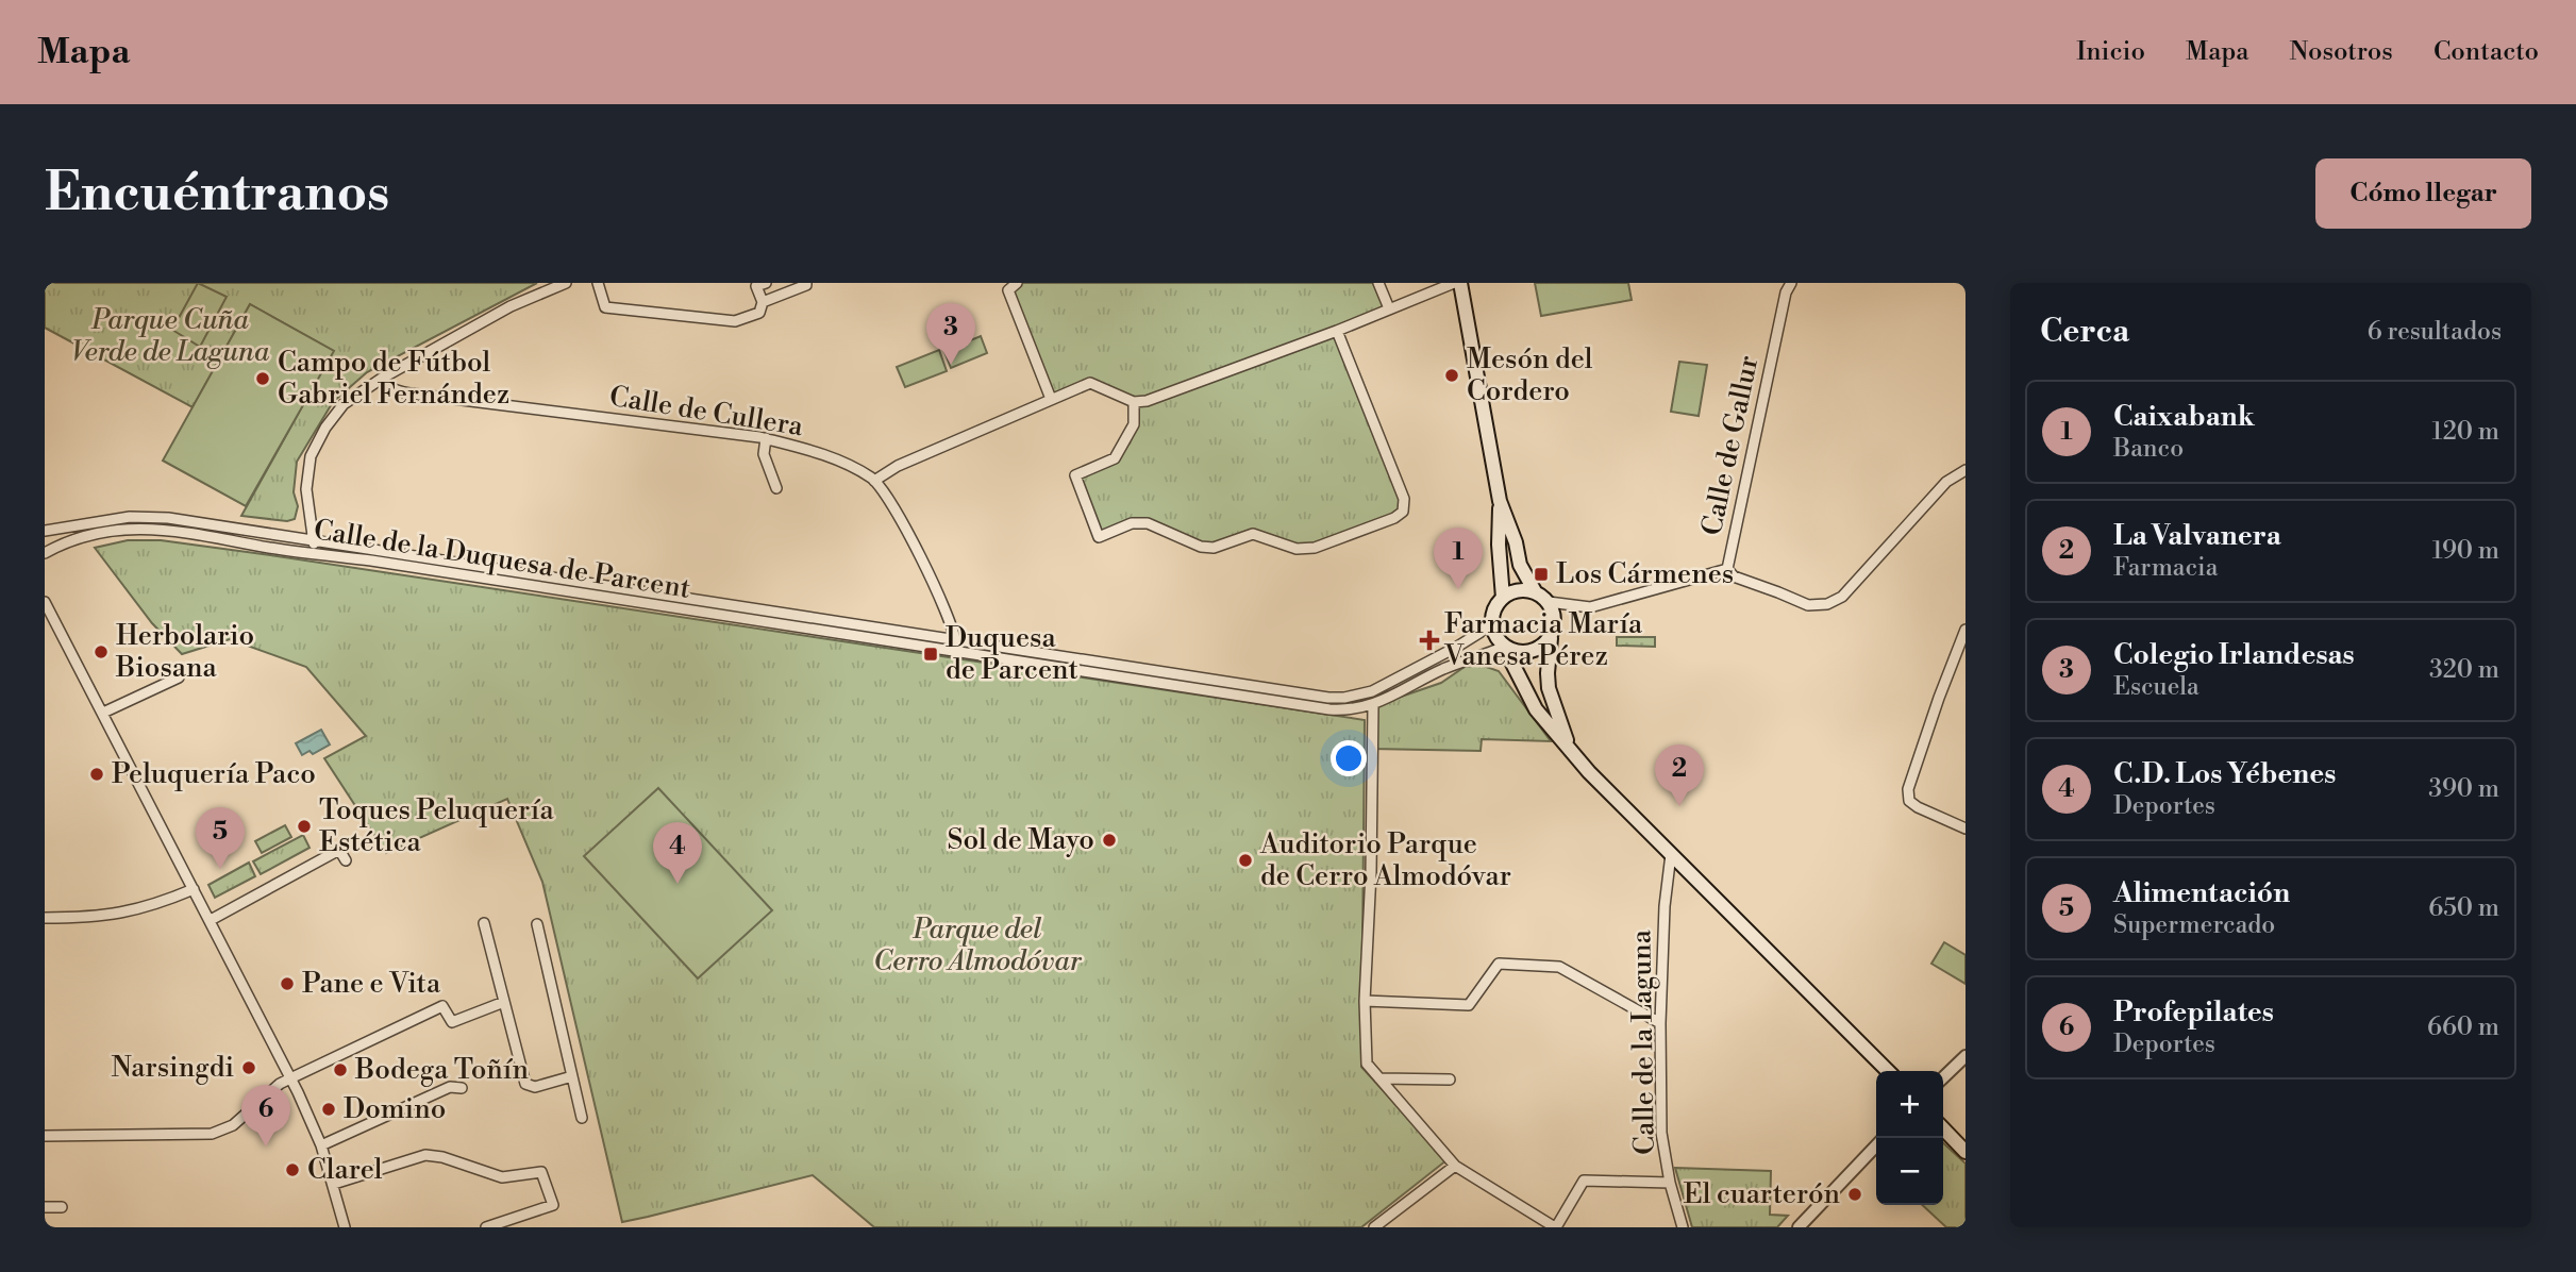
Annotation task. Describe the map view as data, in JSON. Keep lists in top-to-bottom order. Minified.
{"streets":{"street":["Calle de Cullera","Calle de Gallur","Calle de la Duquesa de Parcent","Calle de la Laguna"]},"crossings":[["Calle de Gallur","Calle de la Duquesa de Parcent"]],"parks":["Parque Cuña Verde de Laguna","Parque del Cerro Almodóvar"],"places":{"other":["Mesón del Cordero","Campo de Fútbol Gabriel Fernández","Herbolario Biosana","Peluquería Paco","Toques Peluquería Estética","Sol de Mayo","Auditorio Parque de Cerro Almodóvar","Pane e Vita","Narsingdi","Bodega Toñín","Domino","Clarel","El cuarterón"],"transit":["Los Cármenes","Duquesa de Parcent"],"health":["Farmacia María Vanesa Pérez"]},"page":{"header":"Mapa","nav":["Inicio","Mapa","Nosotros","Contacto"],"buttons":"Cómo llegar","title":"Encuéntranos","heading":["Cerca","6 resultados"],"pins":["3","1","2","5","4","6"],"list":[{"mark":"1","name":"Caixabank","note":"Banco","value":"120 m"},{"mark":"2","name":"La Valvanera","note":"Farmacia","value":"190 m"},{"mark":"3","name":"Colegio Irlandesas","note":"Escuela","value":"320 m"},{"mark":"4","name":"C.D. Los Yébenes","note":"Deportes","value":"390 m"},{"mark":"5","name":"Alimentación","note":"Supermercado","value":"650 m"},{"mark":"6","name":"Profepilates","note":"Deportes","value":"660 m"}],"map_buttons":["+","−"]}}
